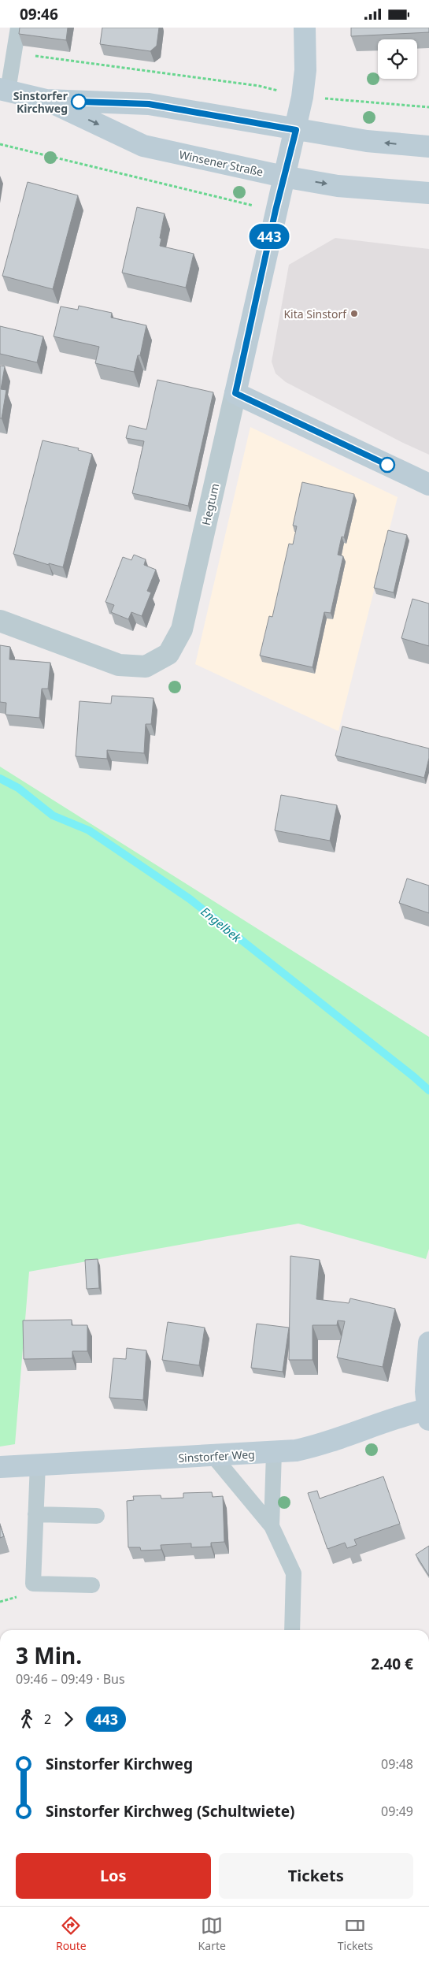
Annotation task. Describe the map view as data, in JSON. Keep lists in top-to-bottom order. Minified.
{"streets":{"main road":["Winsener Straße","Hegtum","Sinstorfer Weg"]},"crossings":[["Winsener Straße","Hegtum"]],"water":["Engelbek"],"places":["Sinstorfer Kirchweg","Kita Sinstorf"],"lines":["bus line 443"],"page":{"status":"09:46","on_map":"443","heading":["3 Min.","09:46 – 09:49 · Bus","2.40 €"],"legs":["2","443"],"list":[{"name":"Sinstorfer Kirchweg","value":"09:48"},{"name":"Sinstorfer Kirchweg (Schultwiete)","value":"09:49"}],"buttons":["Los","Tickets"],"tabs":["Route","Karte","Tickets"]}}
